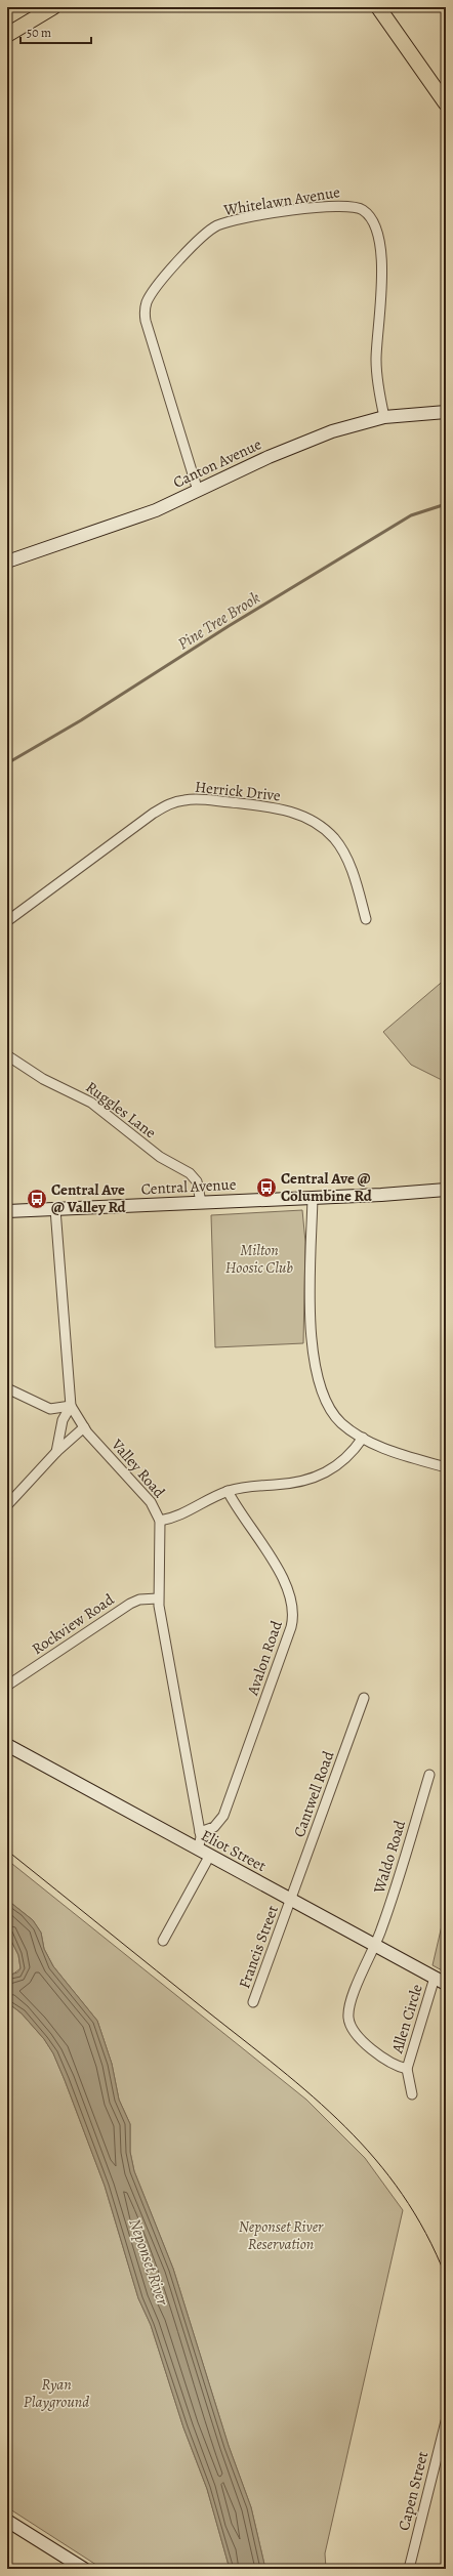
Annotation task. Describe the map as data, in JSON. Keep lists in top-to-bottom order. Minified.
{"streets":{"street":["Whitelawn Avenue","Canton Avenue","Herrick Drive","Ruggles Lane","Central Avenue","Valley Road","Rockview Road","Avalon Road","Cantwell Road","Eliot Street","Waldo Road","Francis Street","Allen Circle","Capen Street"]},"crossings":[["Whitelawn Avenue","Canton Avenue"],["Ruggles Lane","Central Avenue"],["Central Avenue","Valley Road"],["Valley Road","Rockview Road"],["Valley Road","Avalon Road"],["Valley Road","Eliot Street"],["Cantwell Road","Eliot Street"],["Cantwell Road","Francis Street"],["Eliot Street","Waldo Road"],["Eliot Street","Francis Street"],["Eliot Street","Allen Circle"],["Waldo Road","Allen Circle"]],"water":["Pine Tree Brook","Neponset River"],"parks":["Milton Hoosic Club","Neponset River Reservation","Ryan Playground"],"places":{"bus stop":["Central Ave @ Columbine Rd","Central Ave @ Valley Rd"]},"scale_bar":"50 m"}
